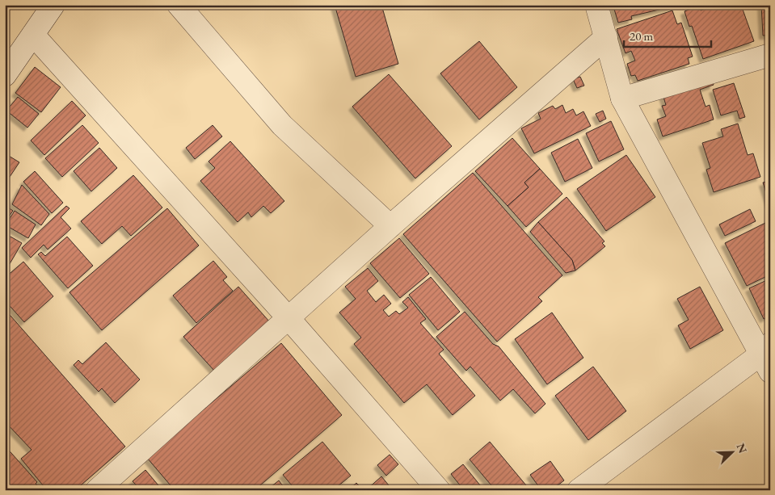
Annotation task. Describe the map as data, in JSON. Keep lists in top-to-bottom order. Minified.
{"scale_bar":"20 m","north":"top right"}
